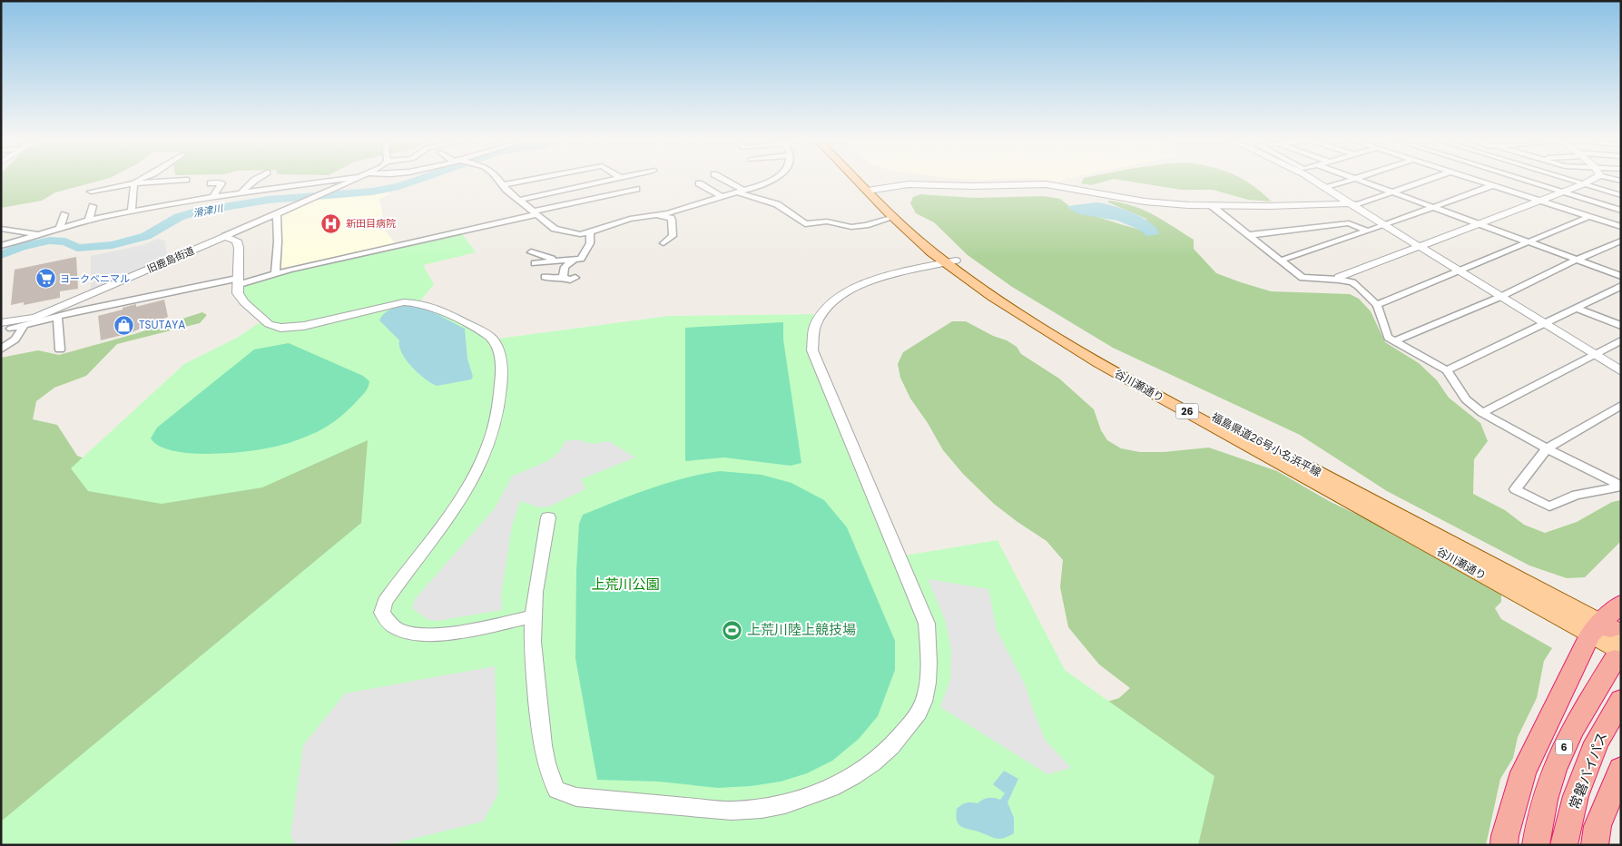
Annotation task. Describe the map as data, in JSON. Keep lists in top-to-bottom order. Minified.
{"streets":{"highway":["6","常磐バイパス"],"main road":["谷川瀬通り","26"],"street":["旧鹿島街道"]},"crossings":[["谷川瀬通り","26"],["谷川瀬通り","6"]],"water":["滑津川"],"parks":["上荒川公園"],"places":{"hospital":["新田目病院"],"supermarket":["ヨークベニマル"],"shop":["TSUTAYA"],"sports":["上荒川陸上競技場"]}}
